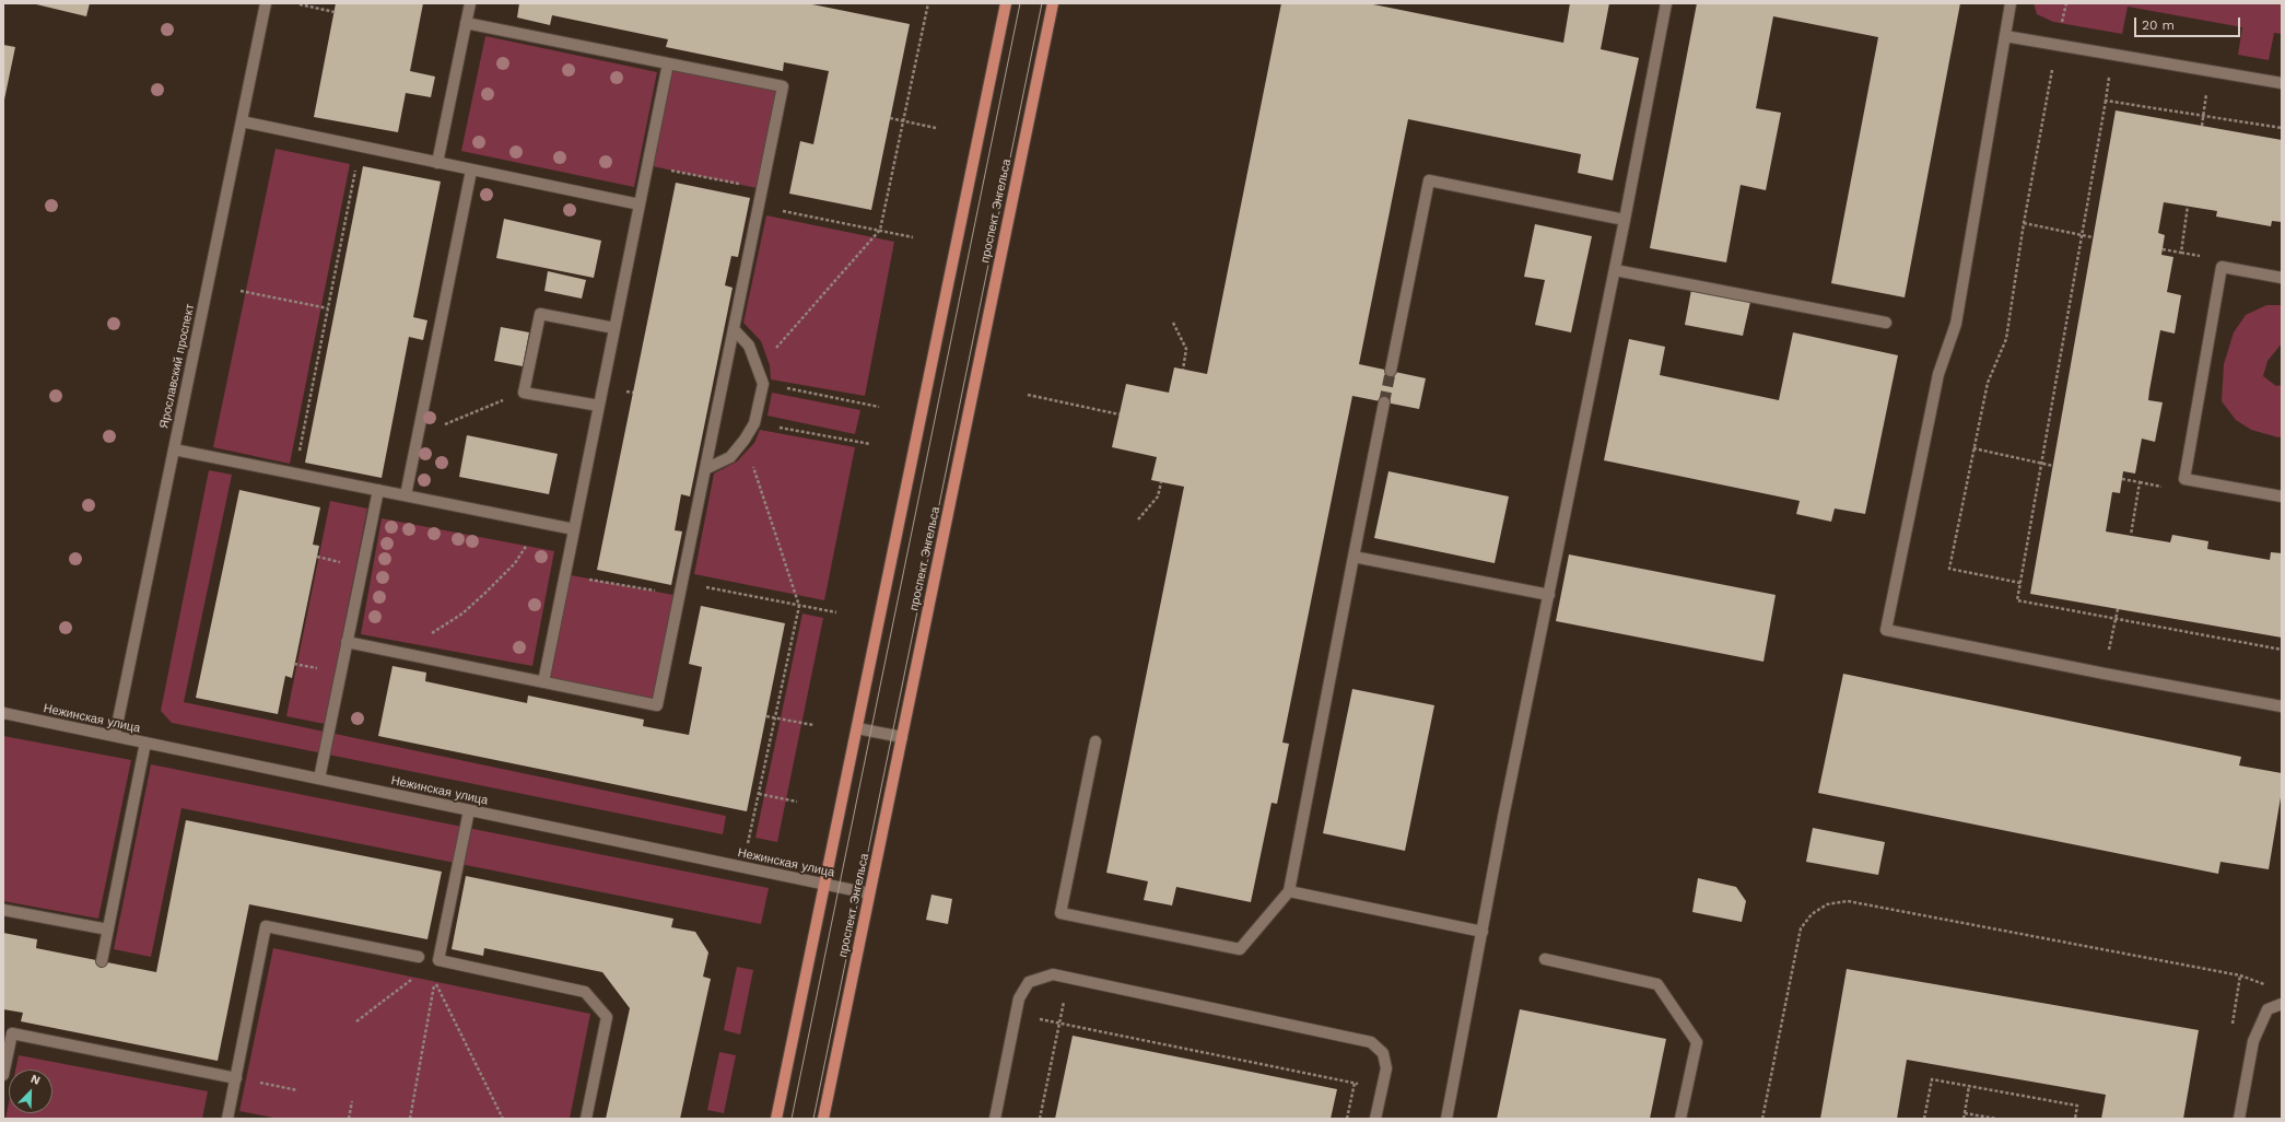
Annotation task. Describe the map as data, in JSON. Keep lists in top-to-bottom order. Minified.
{"streets":{"main road":["проспект Энгельса"],"street":["Ярославский проспект","Нежинская улица"]},"crossings":[["проспект Энгельса","Нежинская улица"],["Ярославский проспект","Нежинская улица"]],"scale_bar":"20 m","north":"top right"}
